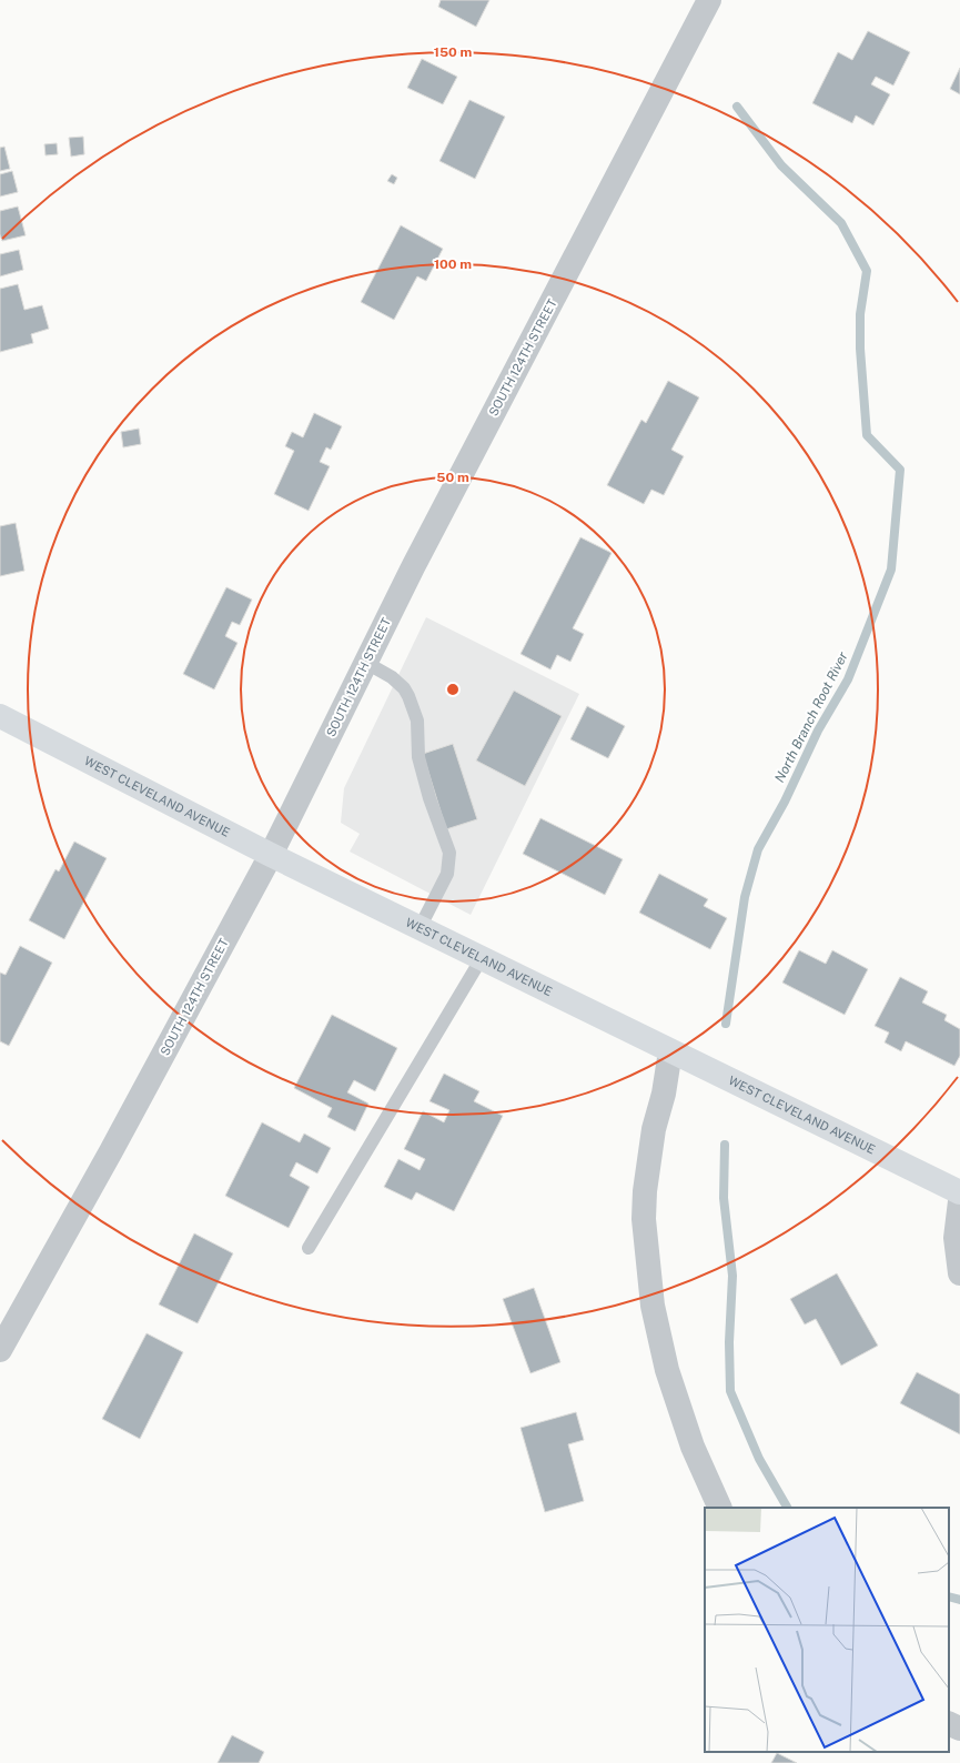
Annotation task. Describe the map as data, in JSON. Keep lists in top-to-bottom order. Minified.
{"streets":{"main road":["WEST CLEVELAND AVENUE"],"street":["SOUTH 124TH STREET"]},"crossings":[["SOUTH 124TH STREET","WEST CLEVELAND AVENUE"]],"water":["North Branch Root River"],"rings":["150 m","100 m","50 m"]}
